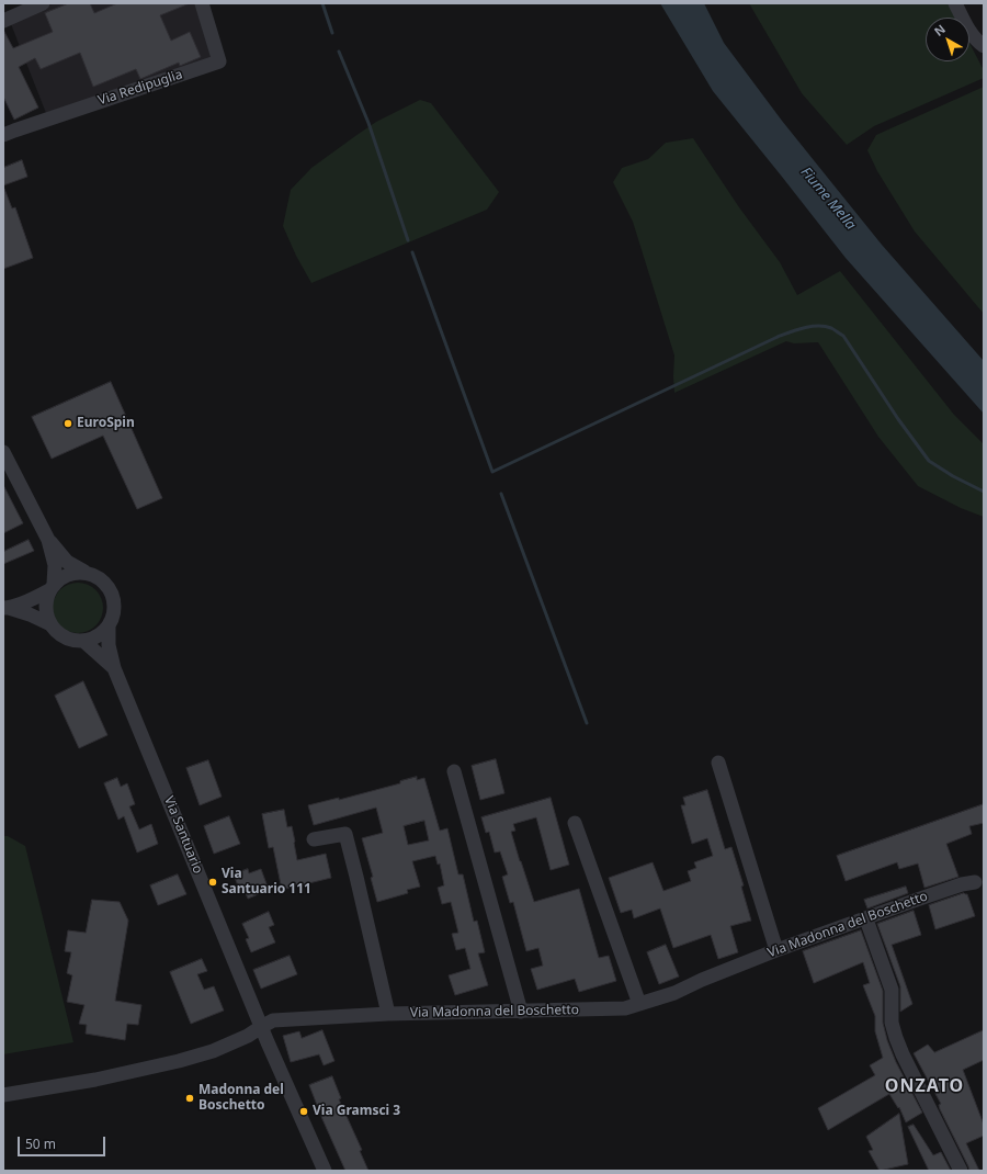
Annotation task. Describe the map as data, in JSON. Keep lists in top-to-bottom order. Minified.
{"streets":{"street":["Via Redipuglia","Via Santuario","Via Madonna del Boschetto"]},"crossings":[["Via Santuario","Via Madonna del Boschetto"]],"districts":["ONZATO"],"water":["Fiume Mella"],"places":["EuroSpin","Via Santuario 111","Madonna del Boschetto","Via Gramsci 3"],"scale_bar":"50 m","north":"top left"}
